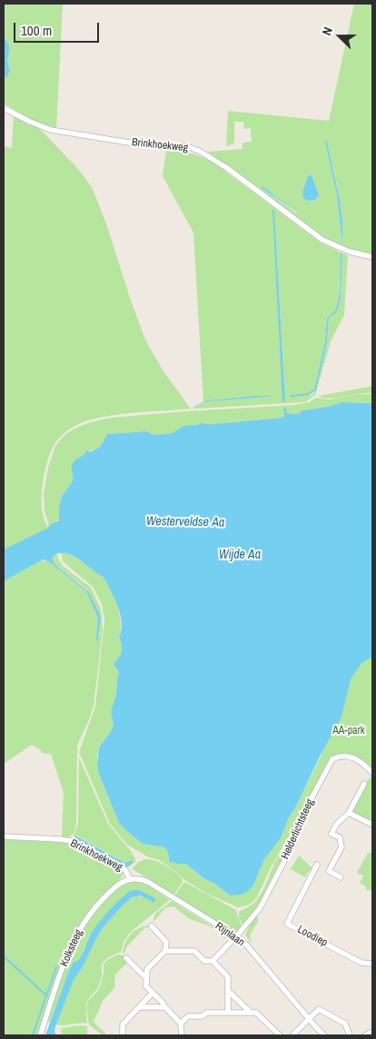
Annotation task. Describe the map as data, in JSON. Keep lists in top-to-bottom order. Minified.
{"streets":{"street":["Brinkhoekweg","Helderlichtsteeg","Rijnlaan","Loodiep","Kolksteeg"]},"crossings":[["Brinkhoekweg","Rijnlaan"],["Brinkhoekweg","Kolksteeg"],["Helderlichtsteeg","Rijnlaan"],["Rijnlaan","Kolksteeg"]],"water":["Westerveldse Aa","Wijde Aa"],"parks":["AA-park"],"scale_bar":"100 m","north":"left"}
